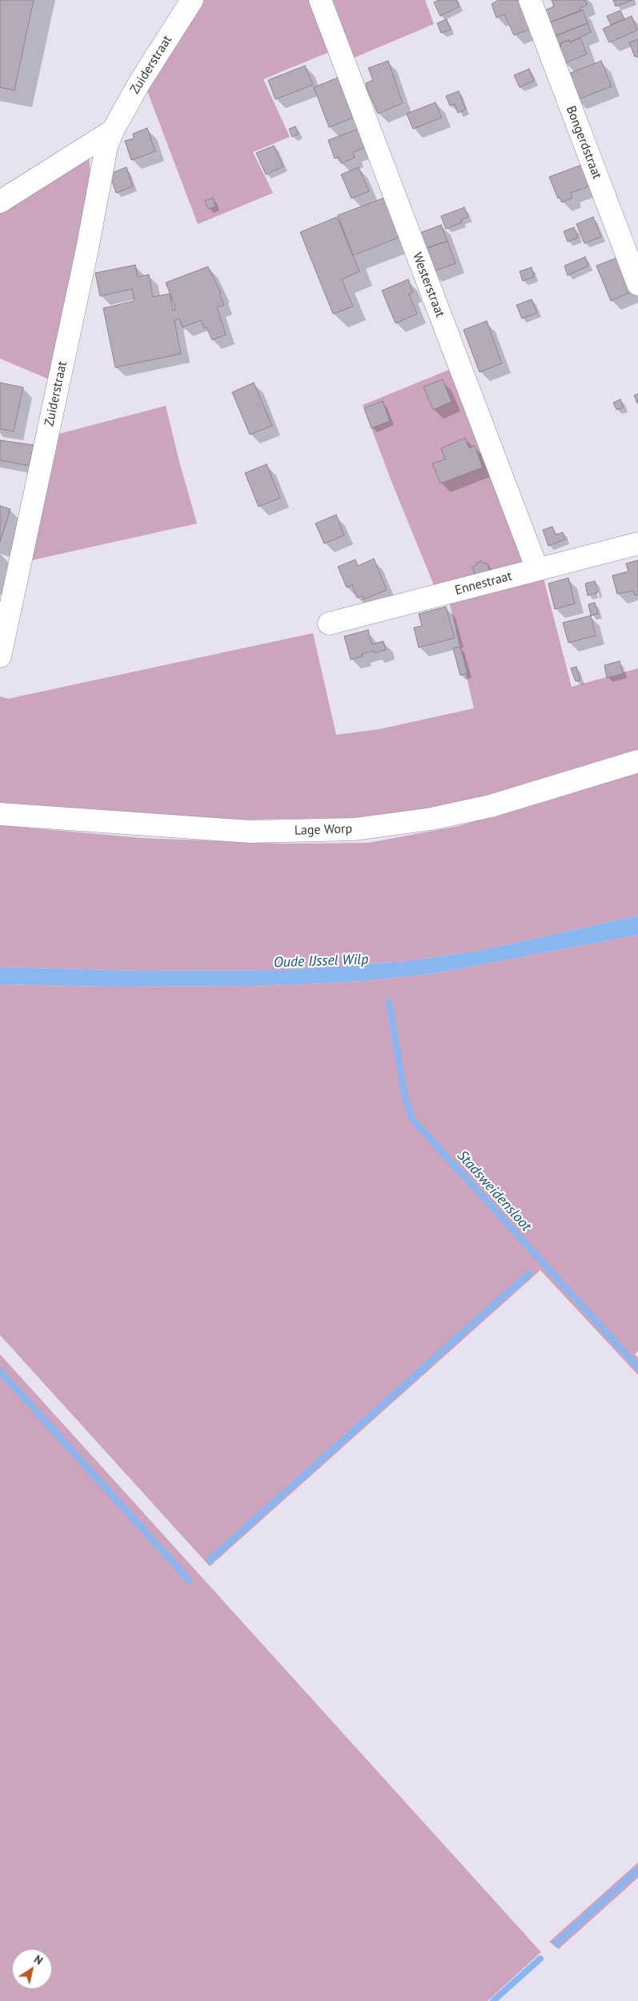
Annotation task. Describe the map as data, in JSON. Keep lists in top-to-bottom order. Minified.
{"streets":{"street":["Zuiderstraat","Bongerdstraat","Westerstraat","Ennestraat","Lage Worp"]},"crossings":[["Westerstraat","Ennestraat"]],"water":["Oude IJssel Wilp","Stadsweidensloot"],"north":"top right"}
